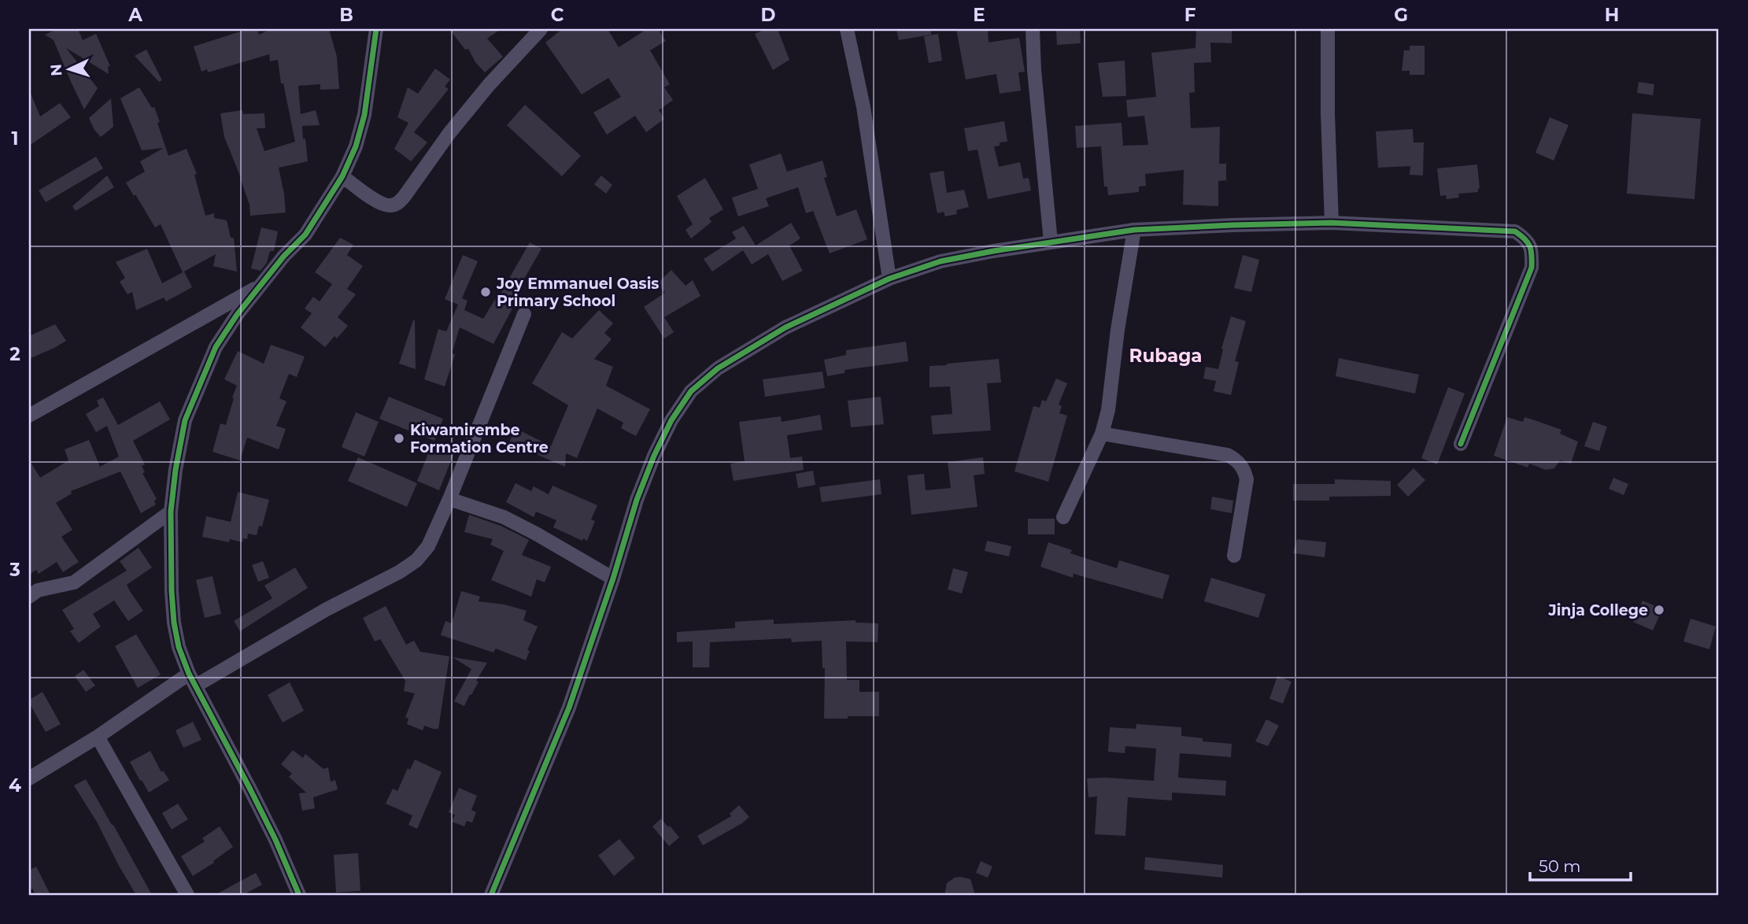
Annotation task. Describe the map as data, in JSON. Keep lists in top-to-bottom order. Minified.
{"districts":["Rubaga"],"places":["Joy Emmanuel Oasis Primary School","Kiwamirembe Formation Centre","Jinja College"],"scale_bar":"50 m","north":"left","grid":{"columns":["A","B","C","D","E","F","G","H"],"rows":["1","2","3","4"]}}
